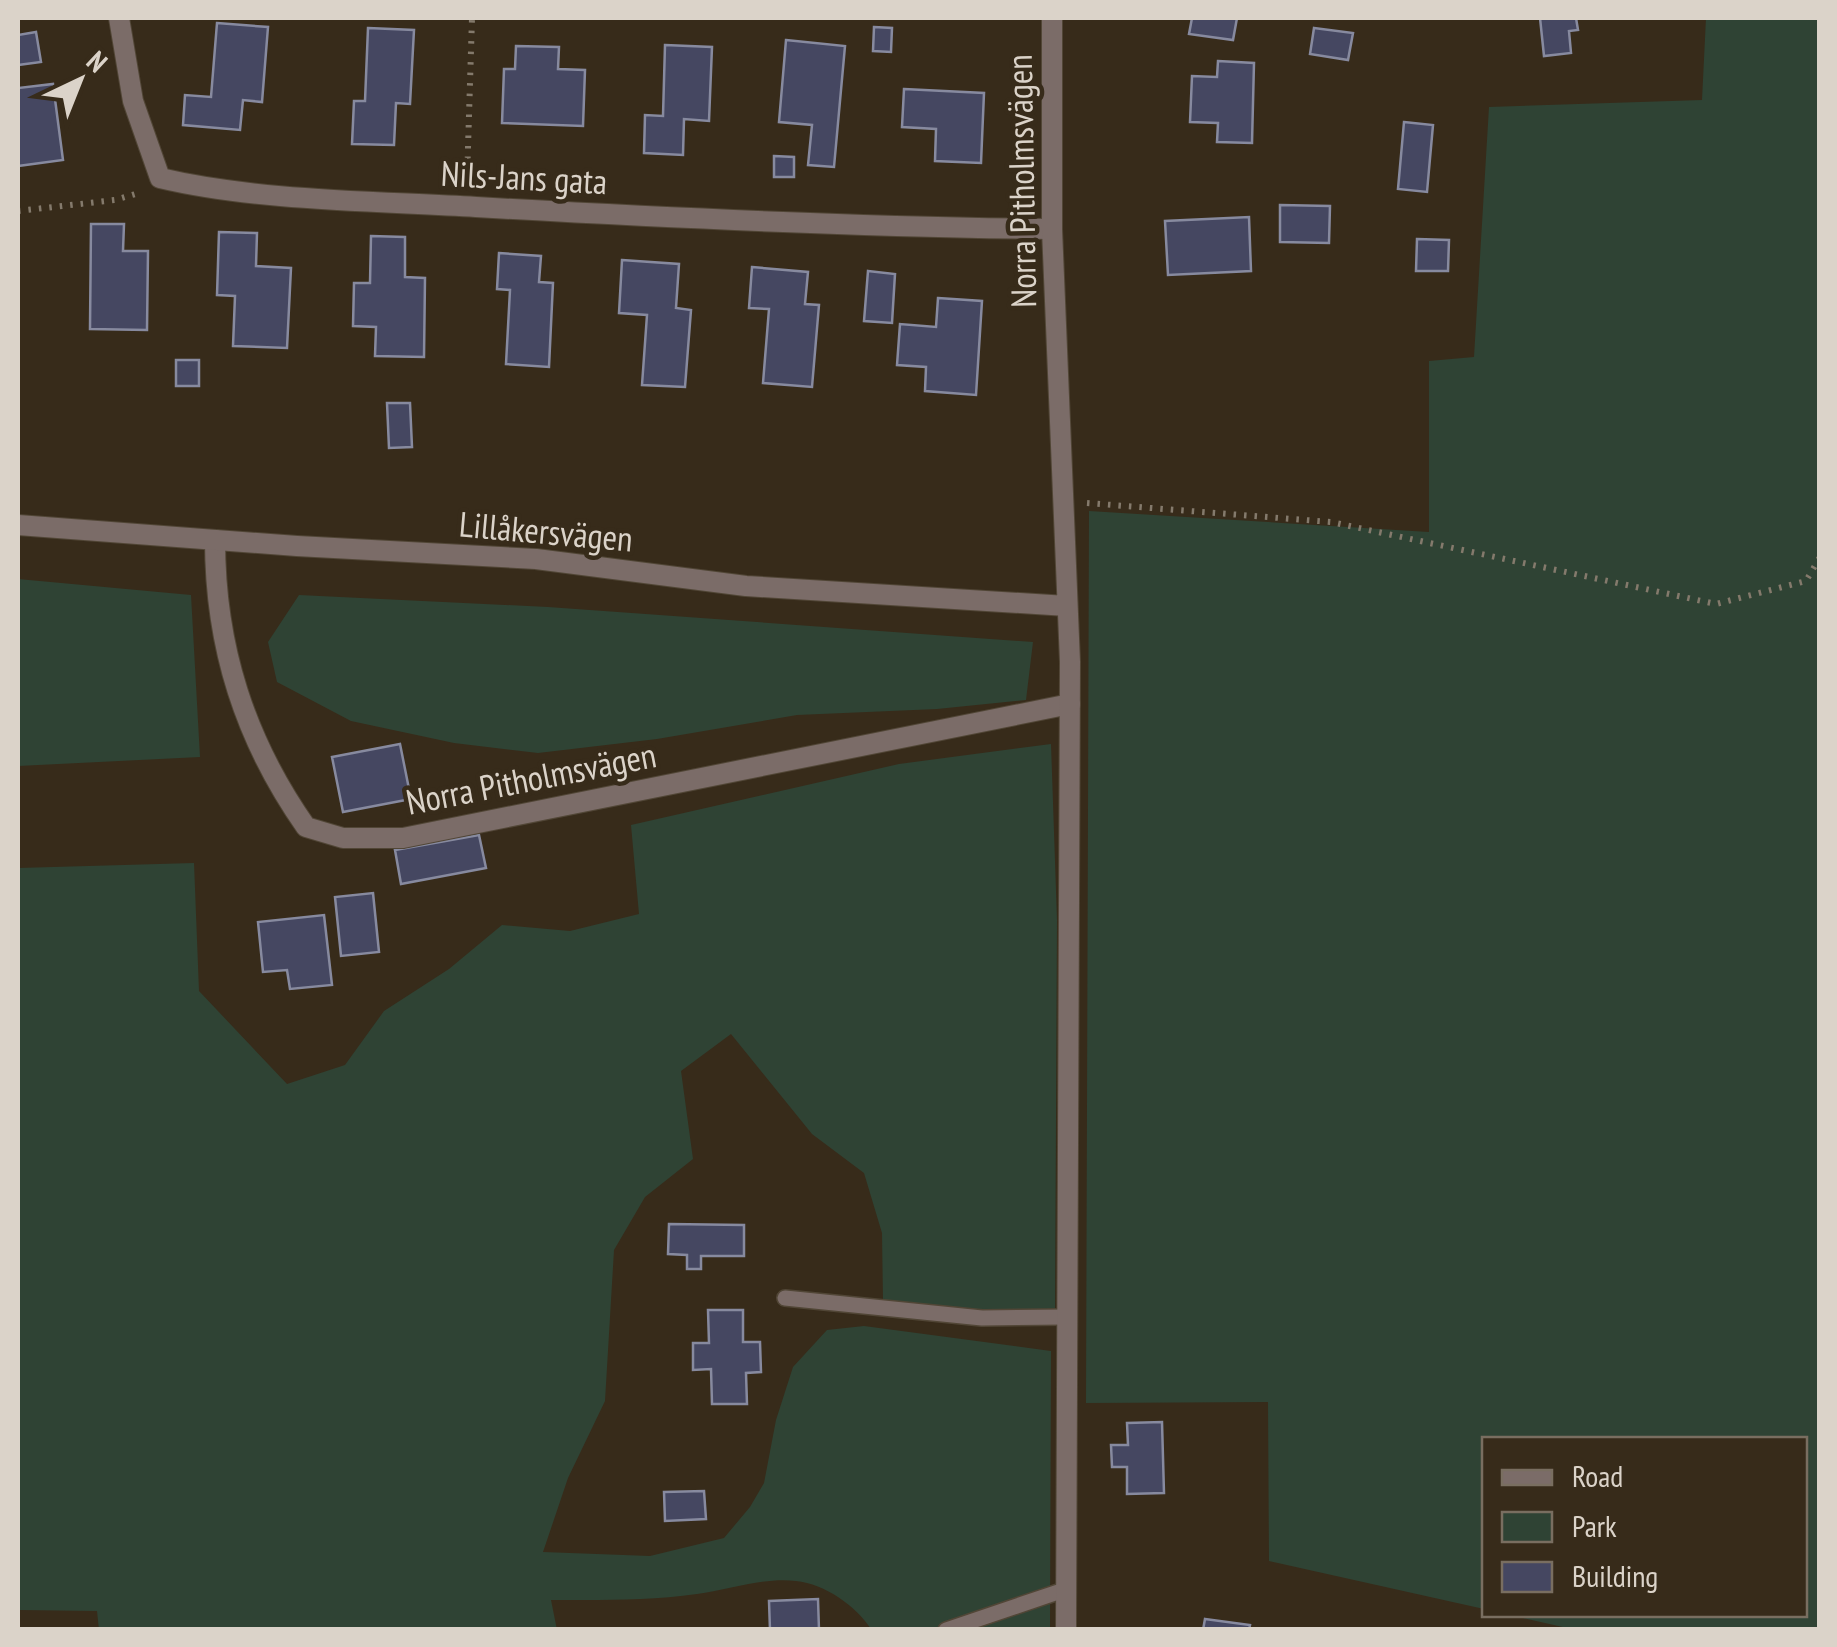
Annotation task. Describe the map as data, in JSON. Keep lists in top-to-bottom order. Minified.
{"streets":{"street":["Nils-Jans gata","Norra Pitholmsvägen","Lillåkersvägen"]},"crossings":[["Nils-Jans gata","Norra Pitholmsvägen"],["Norra Pitholmsvägen","Lillåkersvägen"]],"legend":["Road","Park","Building"],"north":"top right"}
